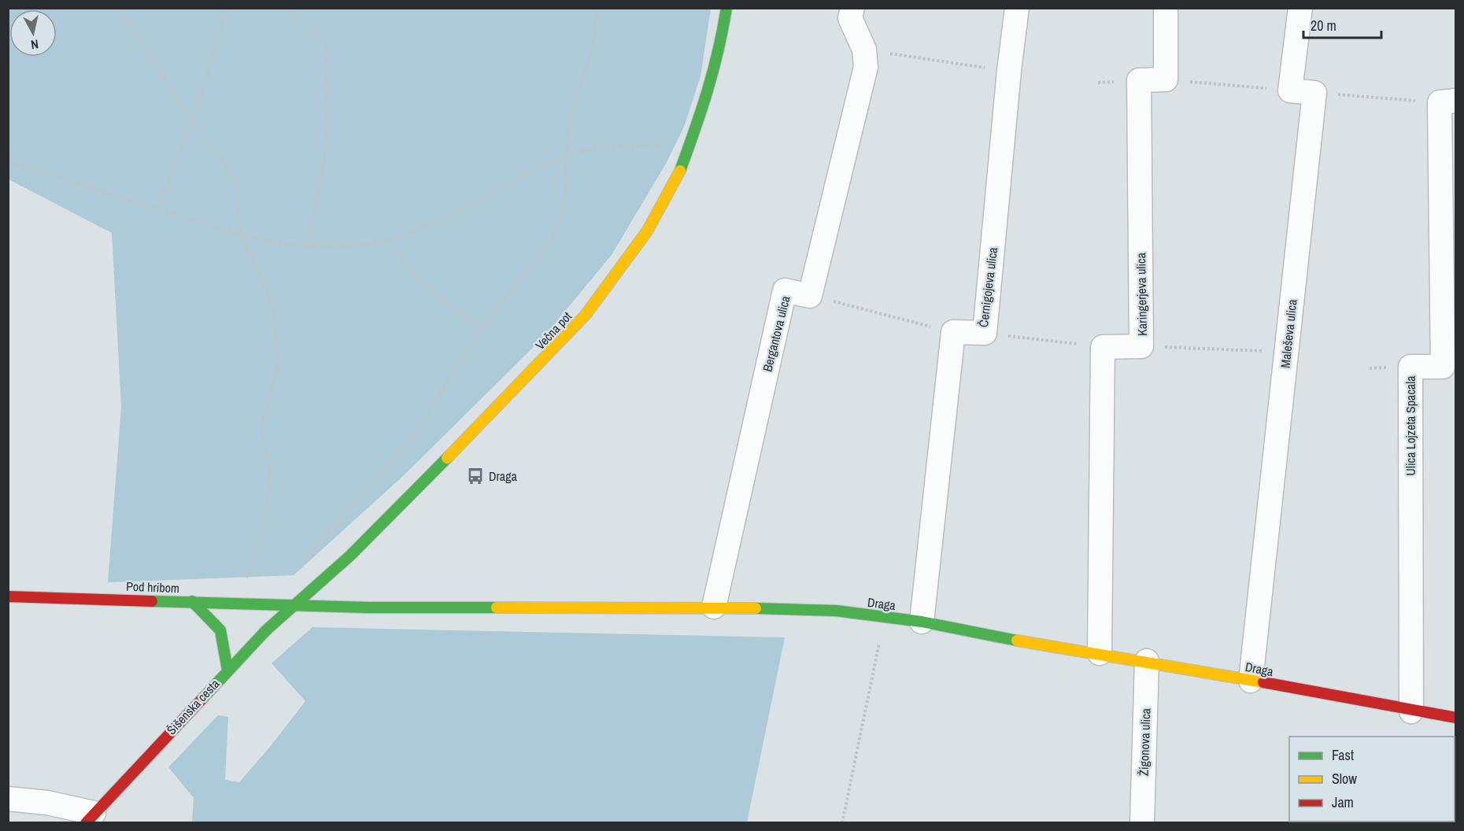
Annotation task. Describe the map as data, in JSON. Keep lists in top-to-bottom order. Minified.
{"streets":{"street":["Černigojeva ulica","Karingerjeva ulica","Večna pot","Bergantova ulica","Maleševa ulica","Ulica Lojzeta Spacala","Pod hribom","Draga","Šišenska cesta","Žigonova ulica"]},"crossings":[["Večna pot","Pod hribom"],["Večna pot","Draga"],["Večna pot","Šišenska cesta"],["Bergantova ulica","Draga"],["Maleševa ulica","Draga"],["Ulica Lojzeta Spacala","Draga"],["Pod hribom","Draga"],["Pod hribom","Šišenska cesta"],["Draga","Šišenska cesta"],["Draga","Žigonova ulica"]],"places":{"bus stop":["Draga"]},"legend":["Fast","Slow","Jam"],"scale_bar":"20 m","north":"bottom"}
